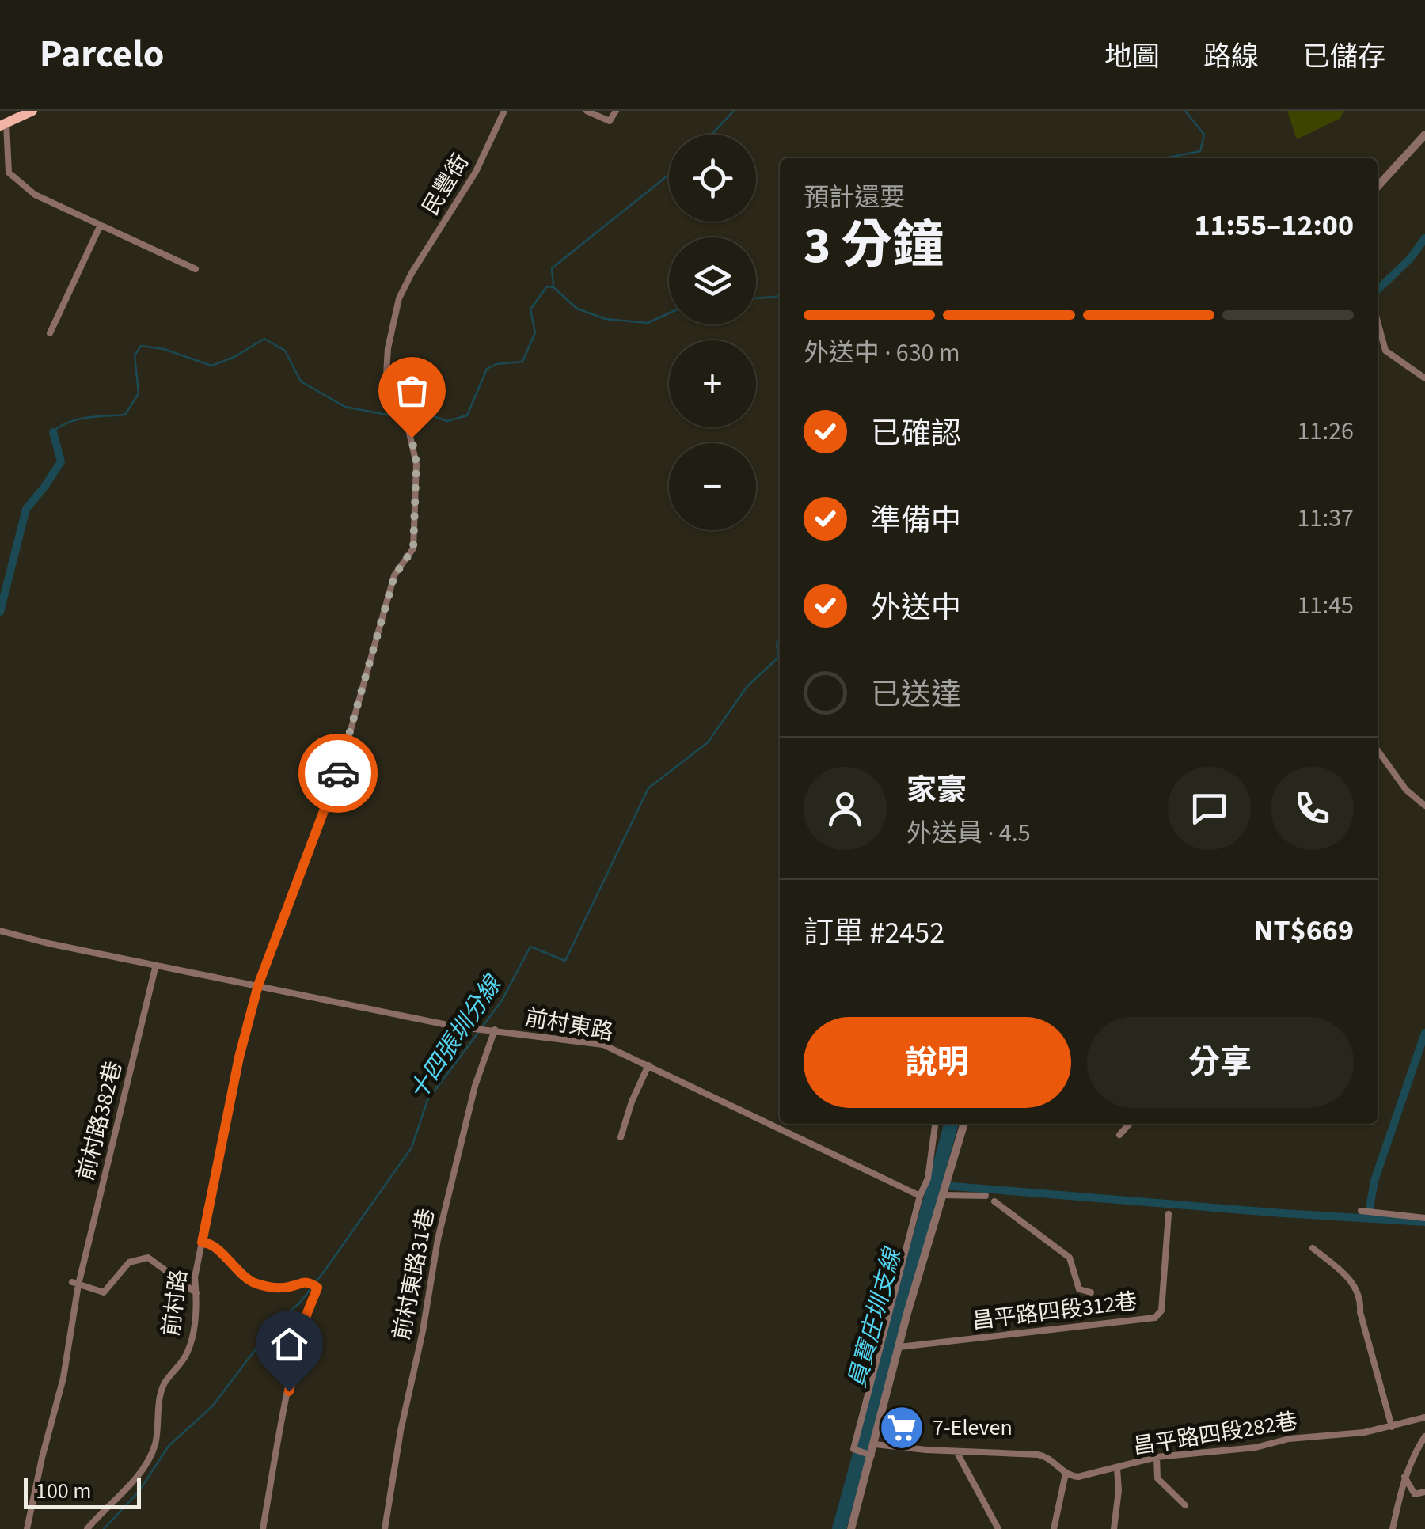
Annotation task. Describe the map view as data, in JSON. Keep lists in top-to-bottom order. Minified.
{"streets":{"street":["民豐街","前村東路","前村路382巷","前村東路31巷","前村路","昌平路四段312巷","昌平路四段282巷"]},"crossings":[["前村東路","前村路382巷"],["前村東路","前村東路31巷"],["前村東路","前村路"]],"water":["十四張圳分線","員寶庄圳支線"],"places":{"supermarket":["7-Eleven"]},"scale_bar":"100 m","page":{"header":"Parcelo","nav":["地圖","路線","已儲存"],"map_buttons":["+","−"],"heading":["3 分鐘","預計還要","11:55–12:00"],"panel":["家豪","外送員 · 4.5","訂單 #2452","NT$669"],"bar":"外送中 · 630 m","list":[["已確認","11:26"],["準備中","11:37"],["外送中","11:45"],"已送達"],"buttons":["說明","分享"],"scale":"100 m"}}
